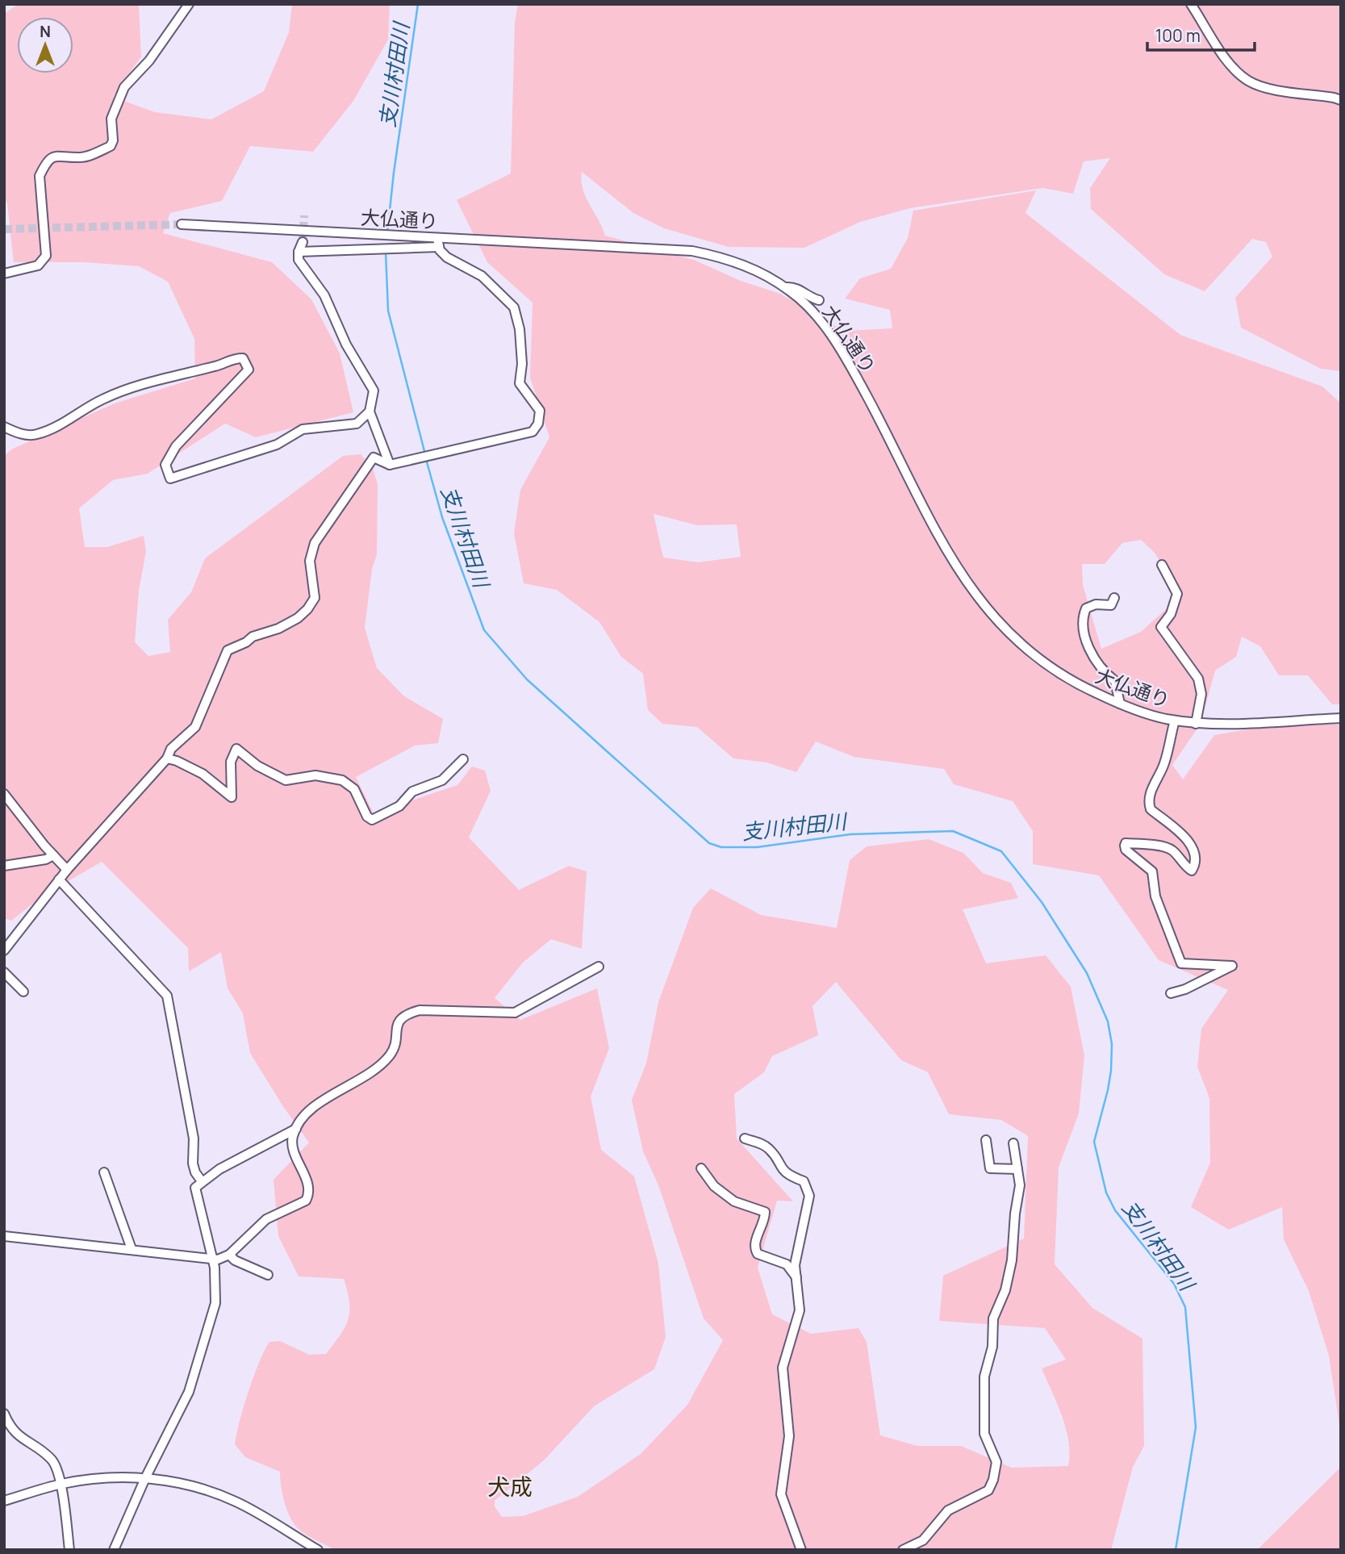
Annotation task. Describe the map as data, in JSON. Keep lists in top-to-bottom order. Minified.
{"streets":{"street":["大仏通り"]},"districts":["犬成"],"water":["支川村田川"],"scale_bar":"100 m","north":"top"}
